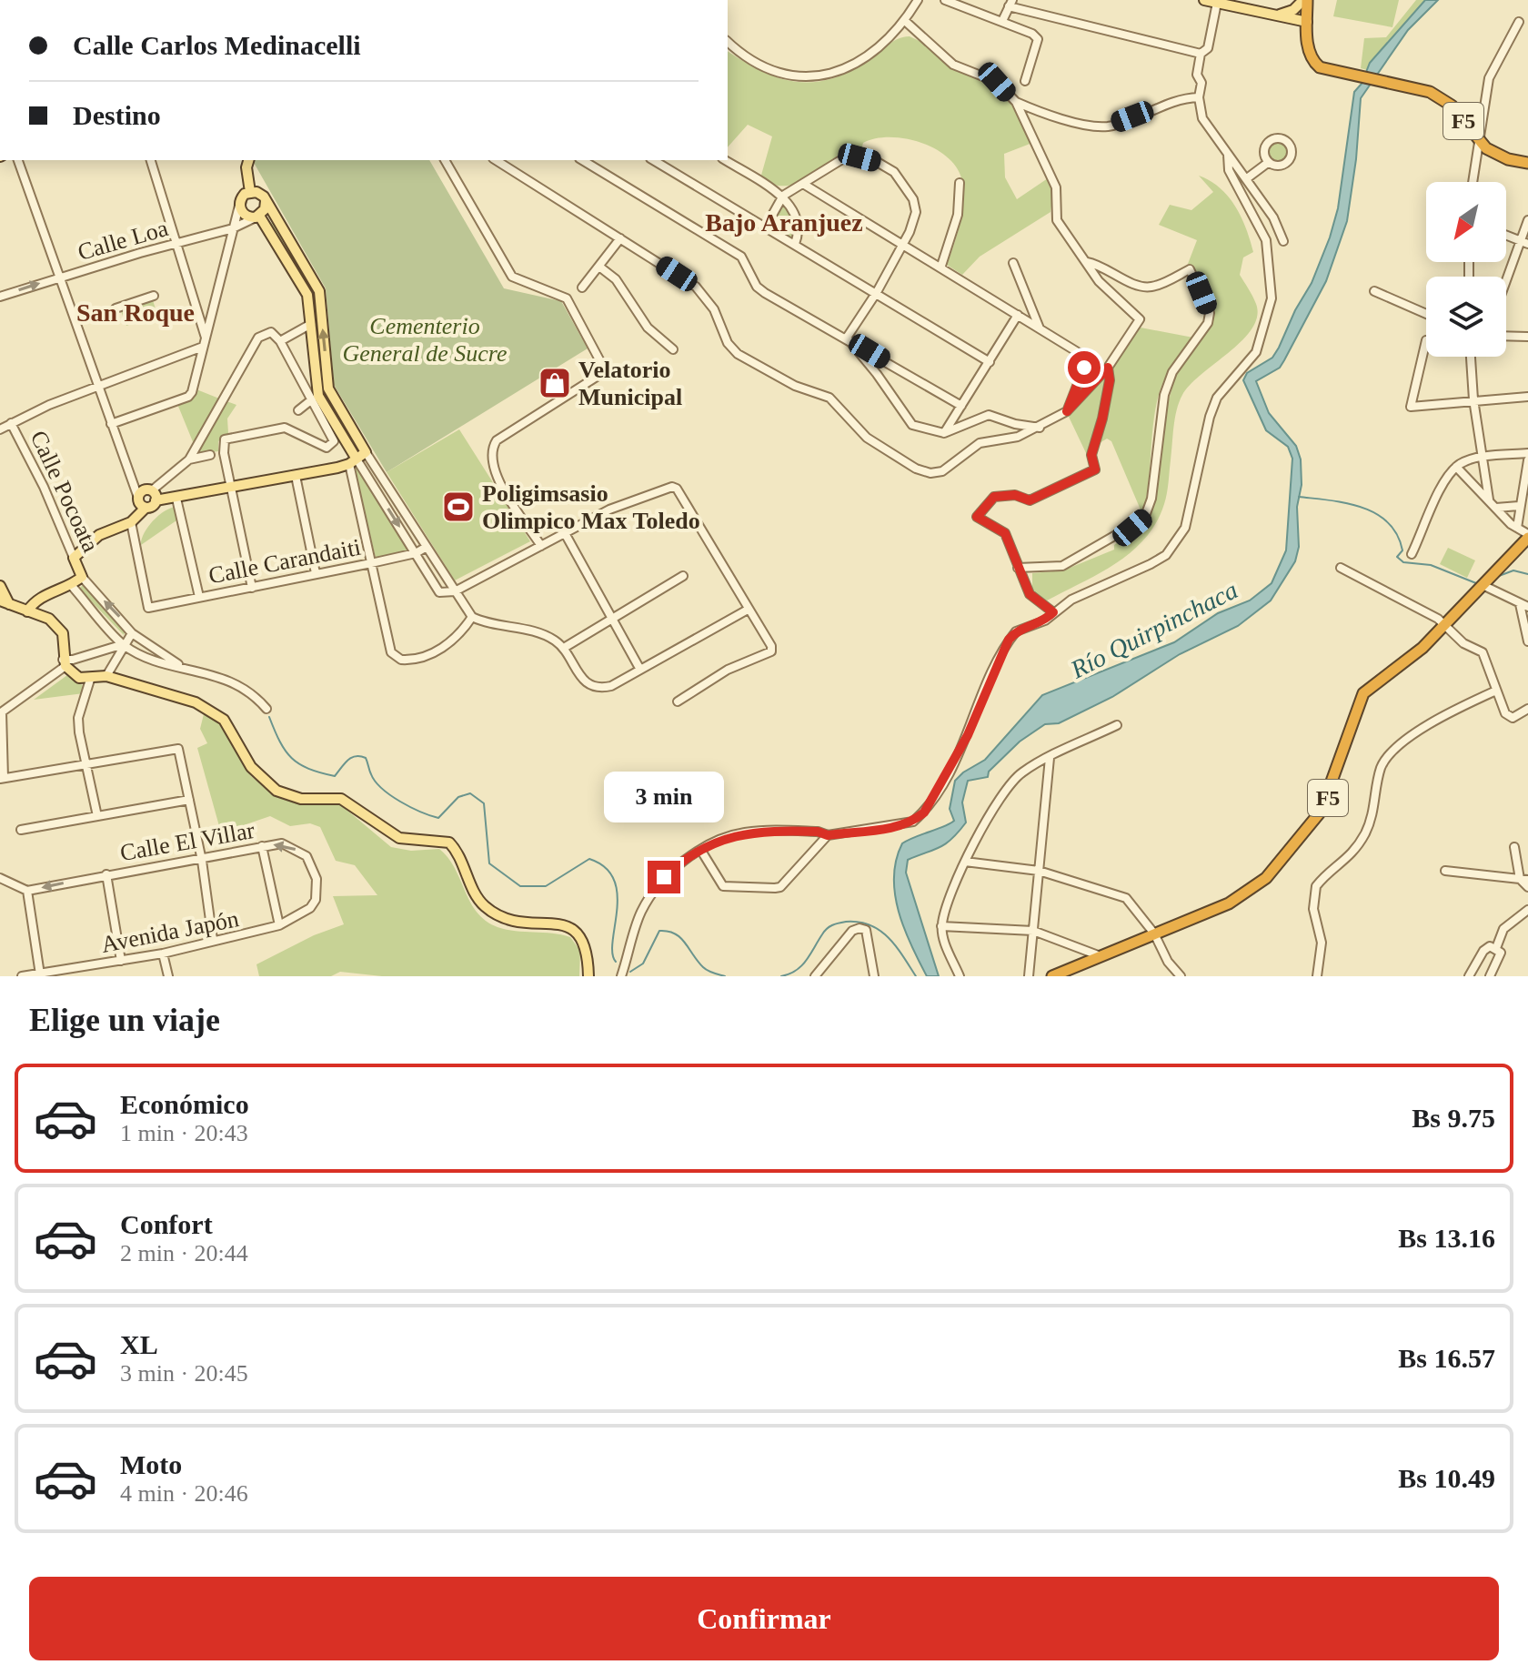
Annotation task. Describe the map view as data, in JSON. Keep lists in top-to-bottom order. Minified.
{"streets":{"highway":["F5"],"main road":["Calle Pocoata"],"street":["Calle Loa","Calle Carandaiti","Calle El Villar","Avenida Japón"]},"crossings":[["Calle El Villar","Avenida Japón"]],"districts":["Bajo Aranjuez","San Roque"],"water":["Río Quirpinchaca"],"parks":["Cementerio General de Sucre"],"places":{"shop":["Velatorio Municipal"],"sports":["Poligimsasio Olimpico Max Toledo"]},"north":"bottom left","page":{"banner":["Calle Carlos Medinacelli","Destino"],"bubble":"3 min","heading":"Elige un viaje","list":[{"name":"Económico","note":"1 min · 20:43","value":"Bs 9.75"},{"name":"Confort","note":"2 min · 20:44","value":"Bs 13.16"},{"name":"XL","note":"3 min · 20:45","value":"Bs 16.57"},{"name":"Moto","note":"4 min · 20:46","value":"Bs 10.49"}],"buttons":"Confirmar"}}
